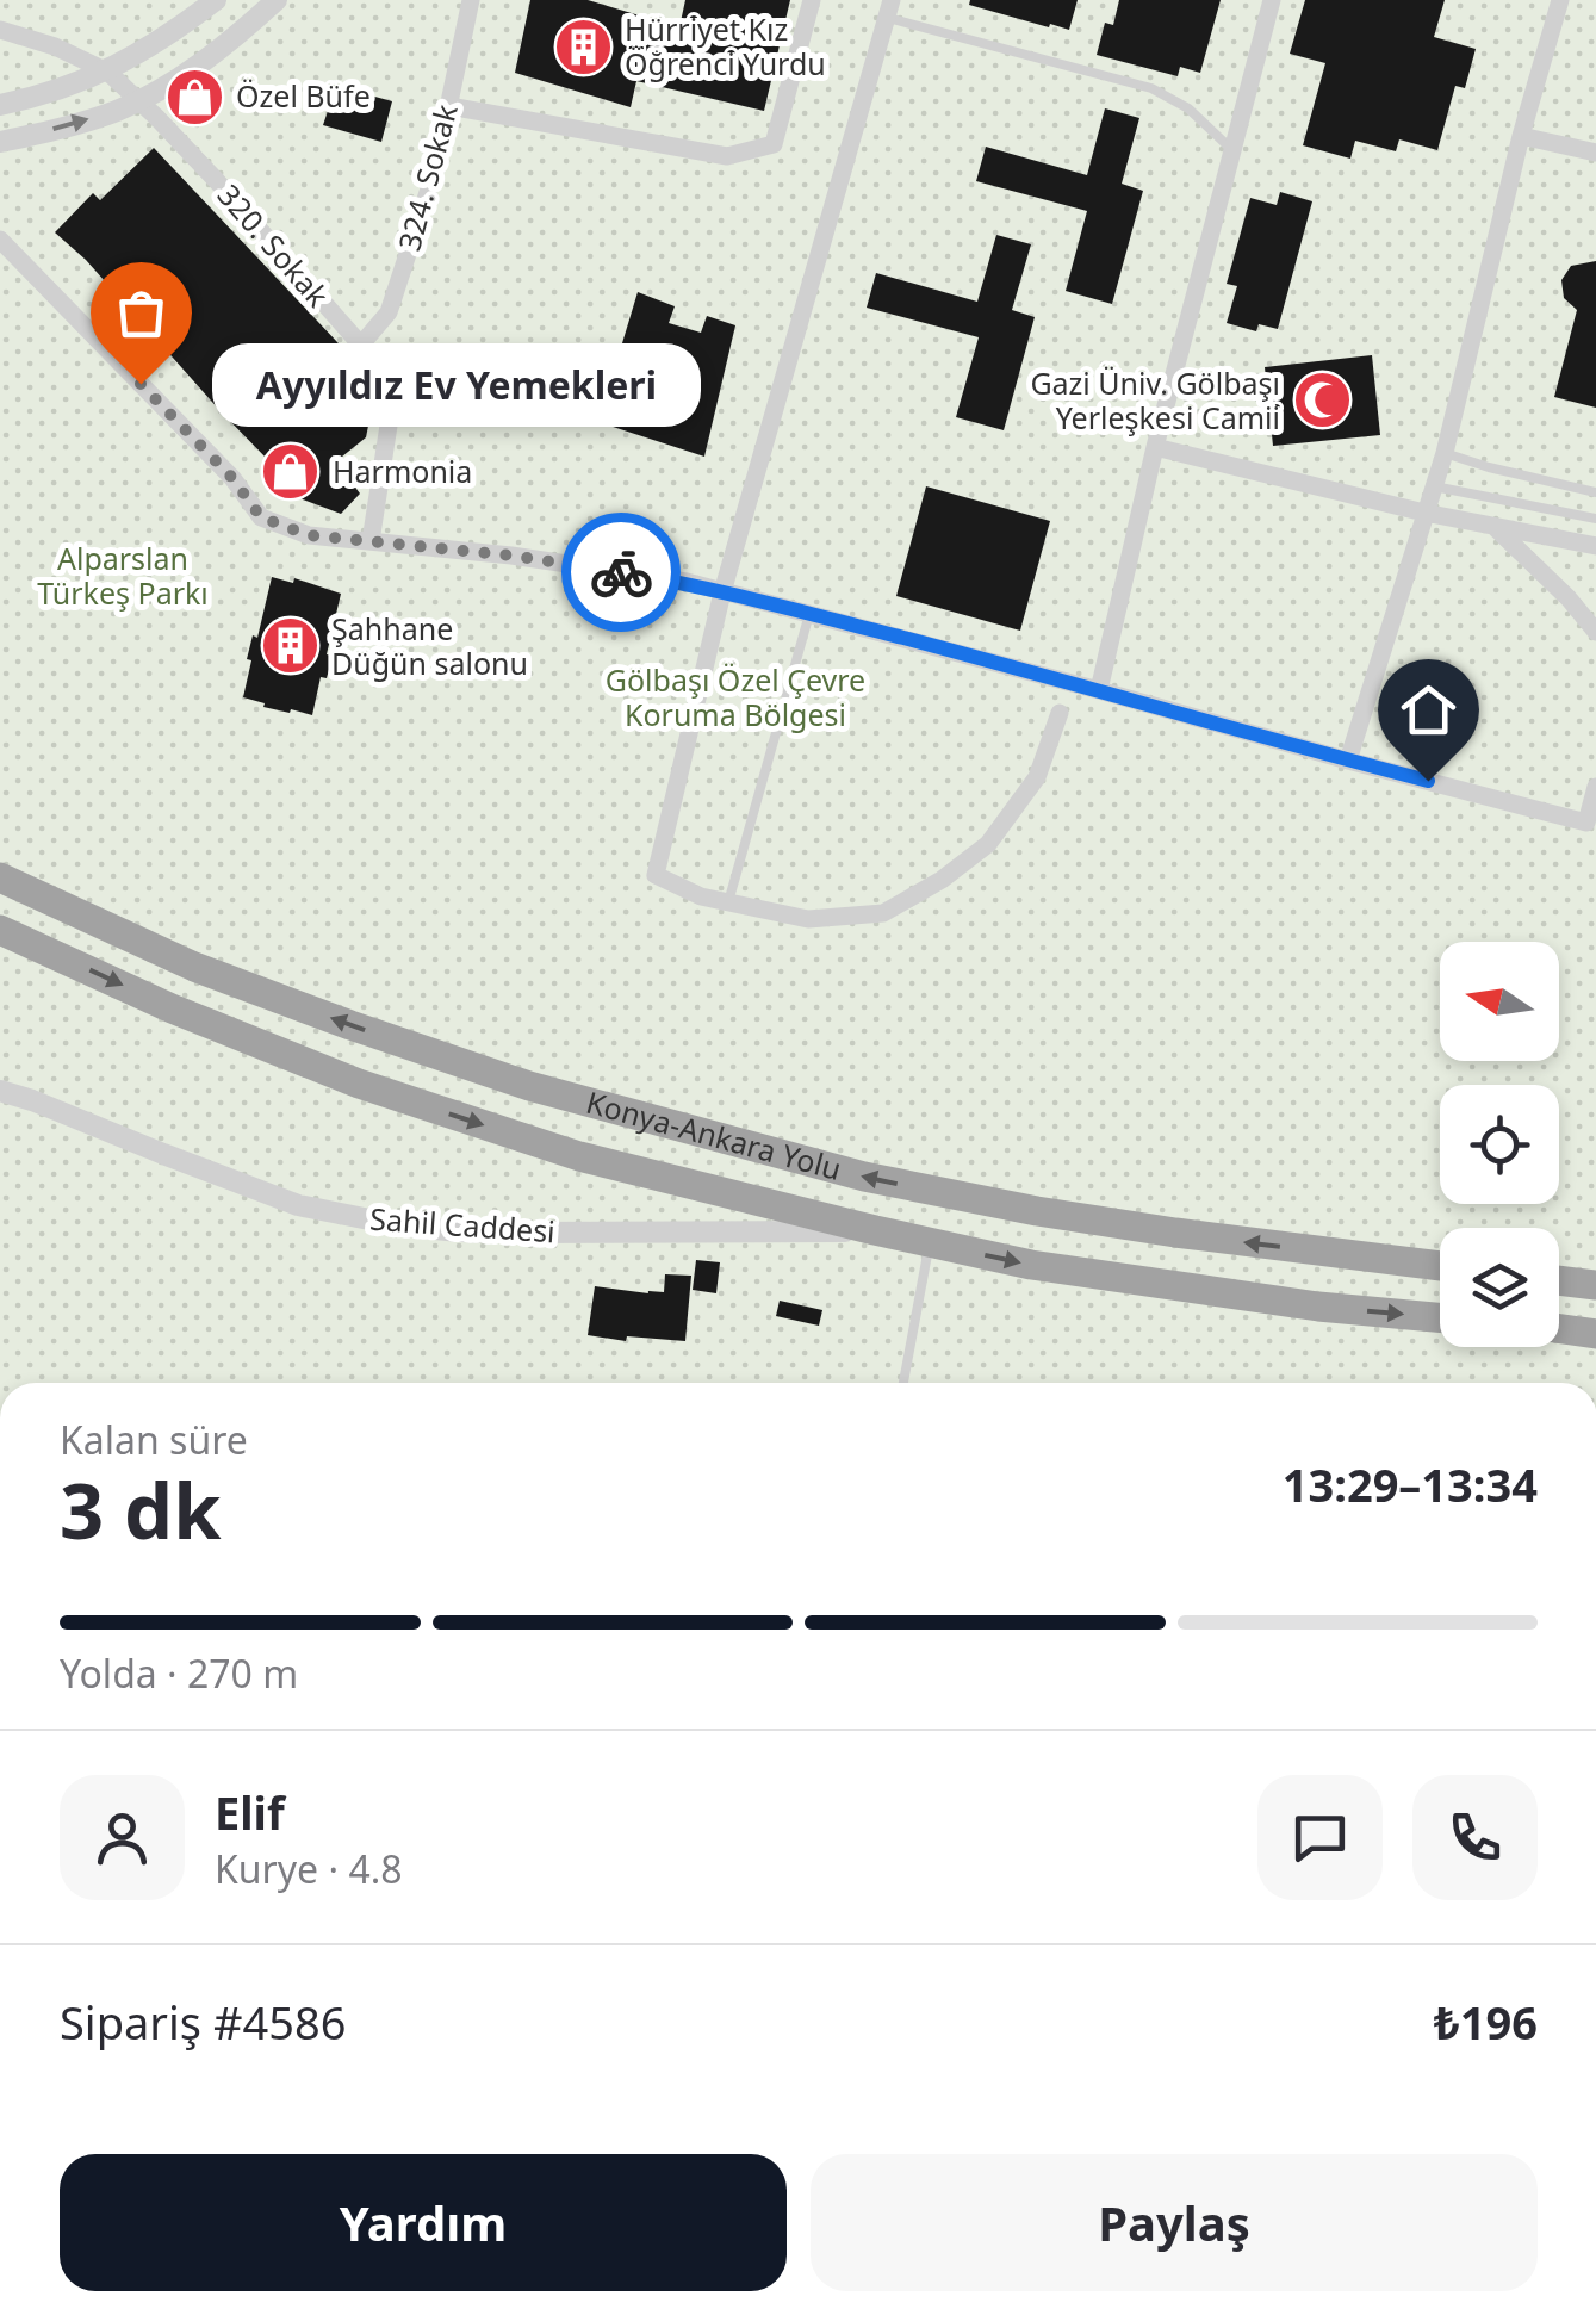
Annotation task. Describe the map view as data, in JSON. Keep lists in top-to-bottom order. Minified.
{"streets":{"highway":["Konya-Ankara Yolu"],"street":["324. Sokak","320. Sokak","Sahil Caddesi"]},"crossings":[["324. Sokak","320. Sokak"]],"parks":["Alparslan Türkeş Parkı","Gölbaşı Özel Çevre Koruma Bölgesi"],"places":{"building":["Hürriyet Kız Öğrenci Yurdu","Şahhane Düğün salonu"],"shop":["Özel Büfe","Harmonia"],"other":["Ayyıldız Ev Yemekleri"],"mosque":["Gazi Üniv. Gölbaşı Yerleşkesi Camii"]},"north":"left","page":{"bubble":"Ayyıldız Ev Yemekleri","heading":["3 dk","Kalan süre","13:29–13:34"],"panel":["Elif","Kurye · 4.8","Sipariş #4586","₺196"],"bar":"Yolda · 270 m","buttons":["Yardım","Paylaş"]}}
